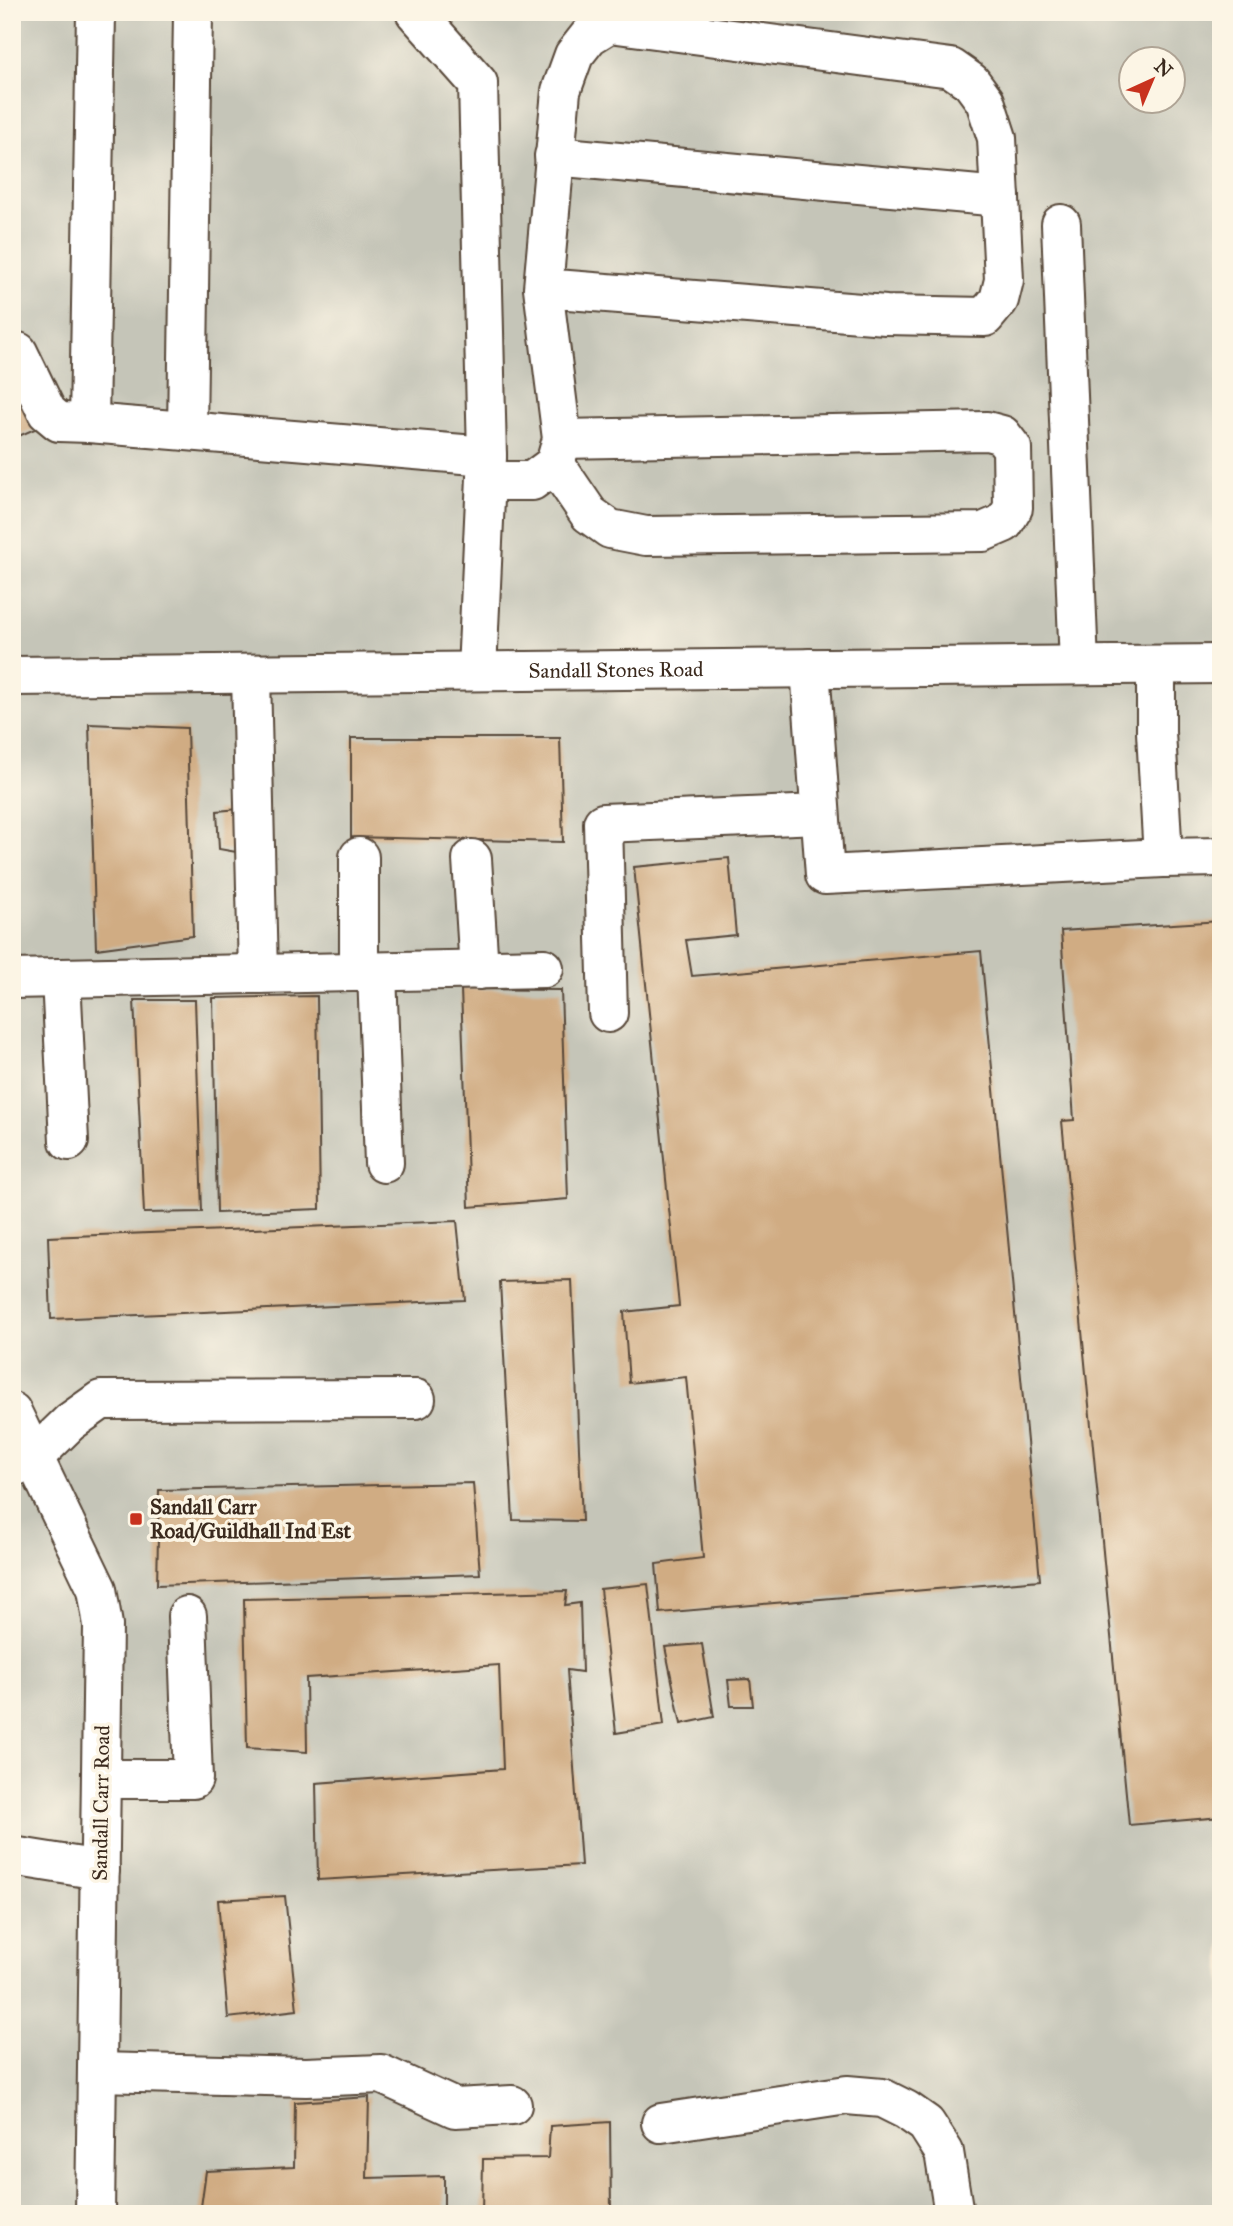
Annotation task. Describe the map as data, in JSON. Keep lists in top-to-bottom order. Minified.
{"streets":{"street":["Sandall Stones Road","Sandall Carr Road"]},"places":{"transit":["Sandall Carr Road/Guildhall Ind Est"]},"north":"top right"}
